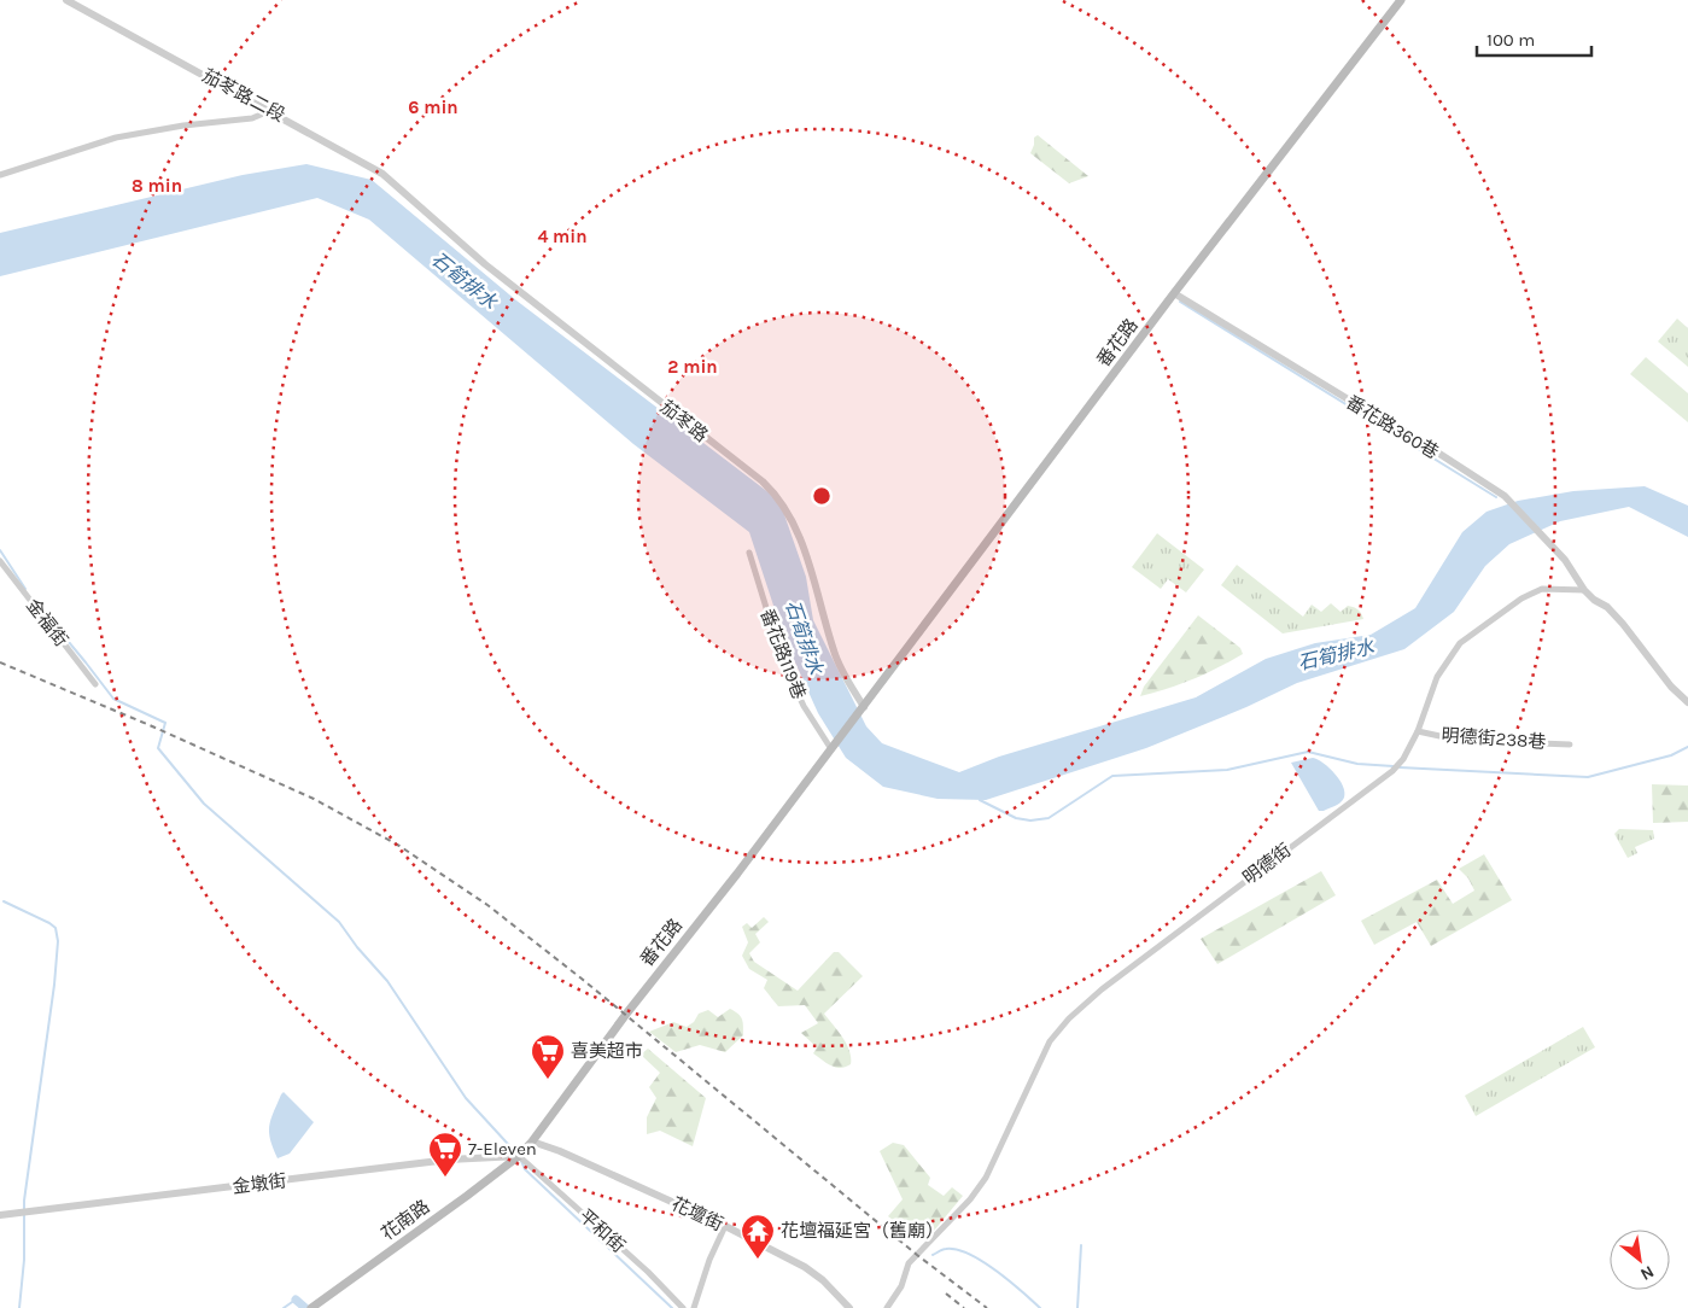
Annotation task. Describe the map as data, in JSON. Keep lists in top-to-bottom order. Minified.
{"streets":{"main road":["番花路","花南路"],"street":["茄苳路二段","茄苳路","番花路360巷","金福街","番花路119巷","明德街238巷","明德街","金墩街","花壇街","平和街"]},"crossings":[["茄苳路二段","茄苳路"],["番花路","茄苳路"],["番花路","番花路360巷"],["番花路","番花路119巷"],["番花路","金墩街"],["番花路","花壇街"],["番花路","花南路"],["番花路","平和街"],["番花路360巷","明德街"],["明德街238巷","明德街"],["金墩街","花南路"],["金墩街","平和街"],["花南路","平和街"]],"water":["石筍排水"],"places":{"supermarket":["喜美超市","7-Eleven"],"temple":["花壇福延宮（舊廟）"]},"scale_bar":"100 m","north":"bottom right","rings":["6 min","8 min","4 min","2 min"]}
